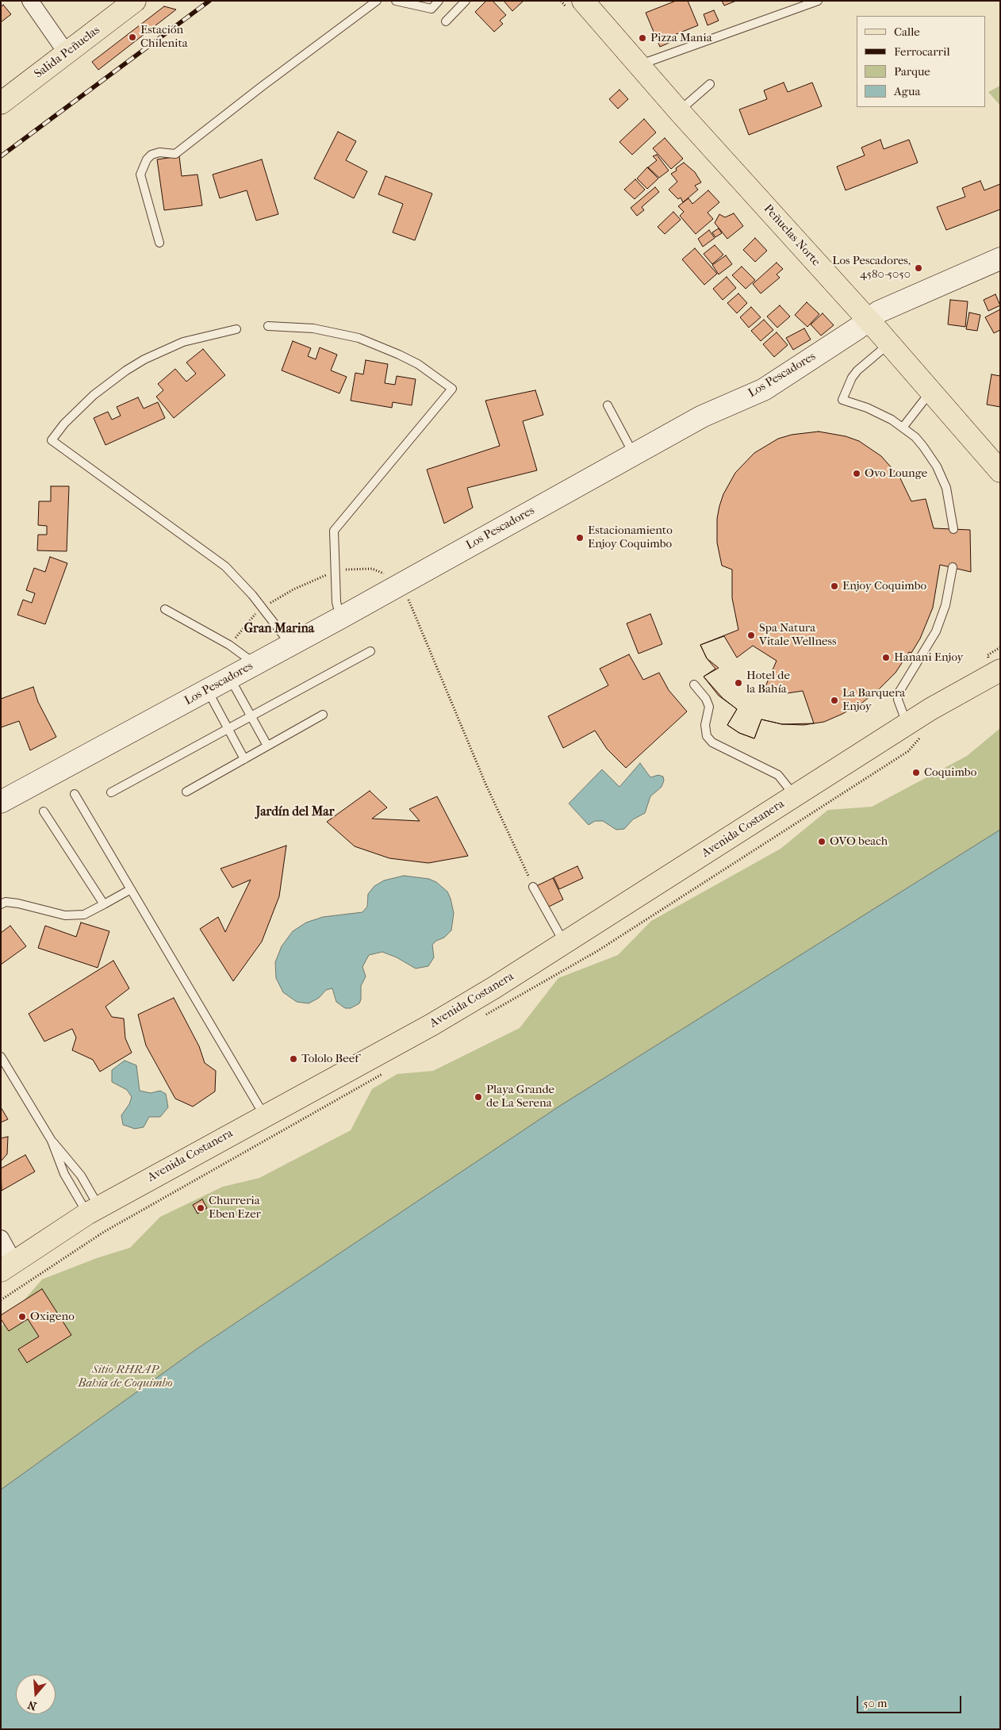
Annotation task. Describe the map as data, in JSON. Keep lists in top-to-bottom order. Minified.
{"streets":{"main road":["Salida Peñuelas","Peñuelas Norte","Avenida Costanera"],"street":["Los Pescadores"]},"crossings":[["Peñuelas Norte","Los Pescadores"]],"districts":["Gran Marina","Jardín del Mar"],"parks":["Sitio RHRAP Bahía de Coquimbo"],"places":["Estación Chilenita","Pizza Mania","Los Pescadores, 4580-5050","Ovo Lounge","Estacionamiento Enjoy Coquimbo","Enjoy Coquimbo","Spa Natura Vitale Wellness","Hanani Enjoy","Hotel de la Bahía","La Barquera Enjoy","Coquimbo","OVO beach","Tololo Beef","Playa Grande de La Serena","Churreria Eben Ezer","Oxigeno"],"legend":["Calle","Ferrocarril","Parque","Agua"],"scale_bar":"50 m","north":"bottom"}
